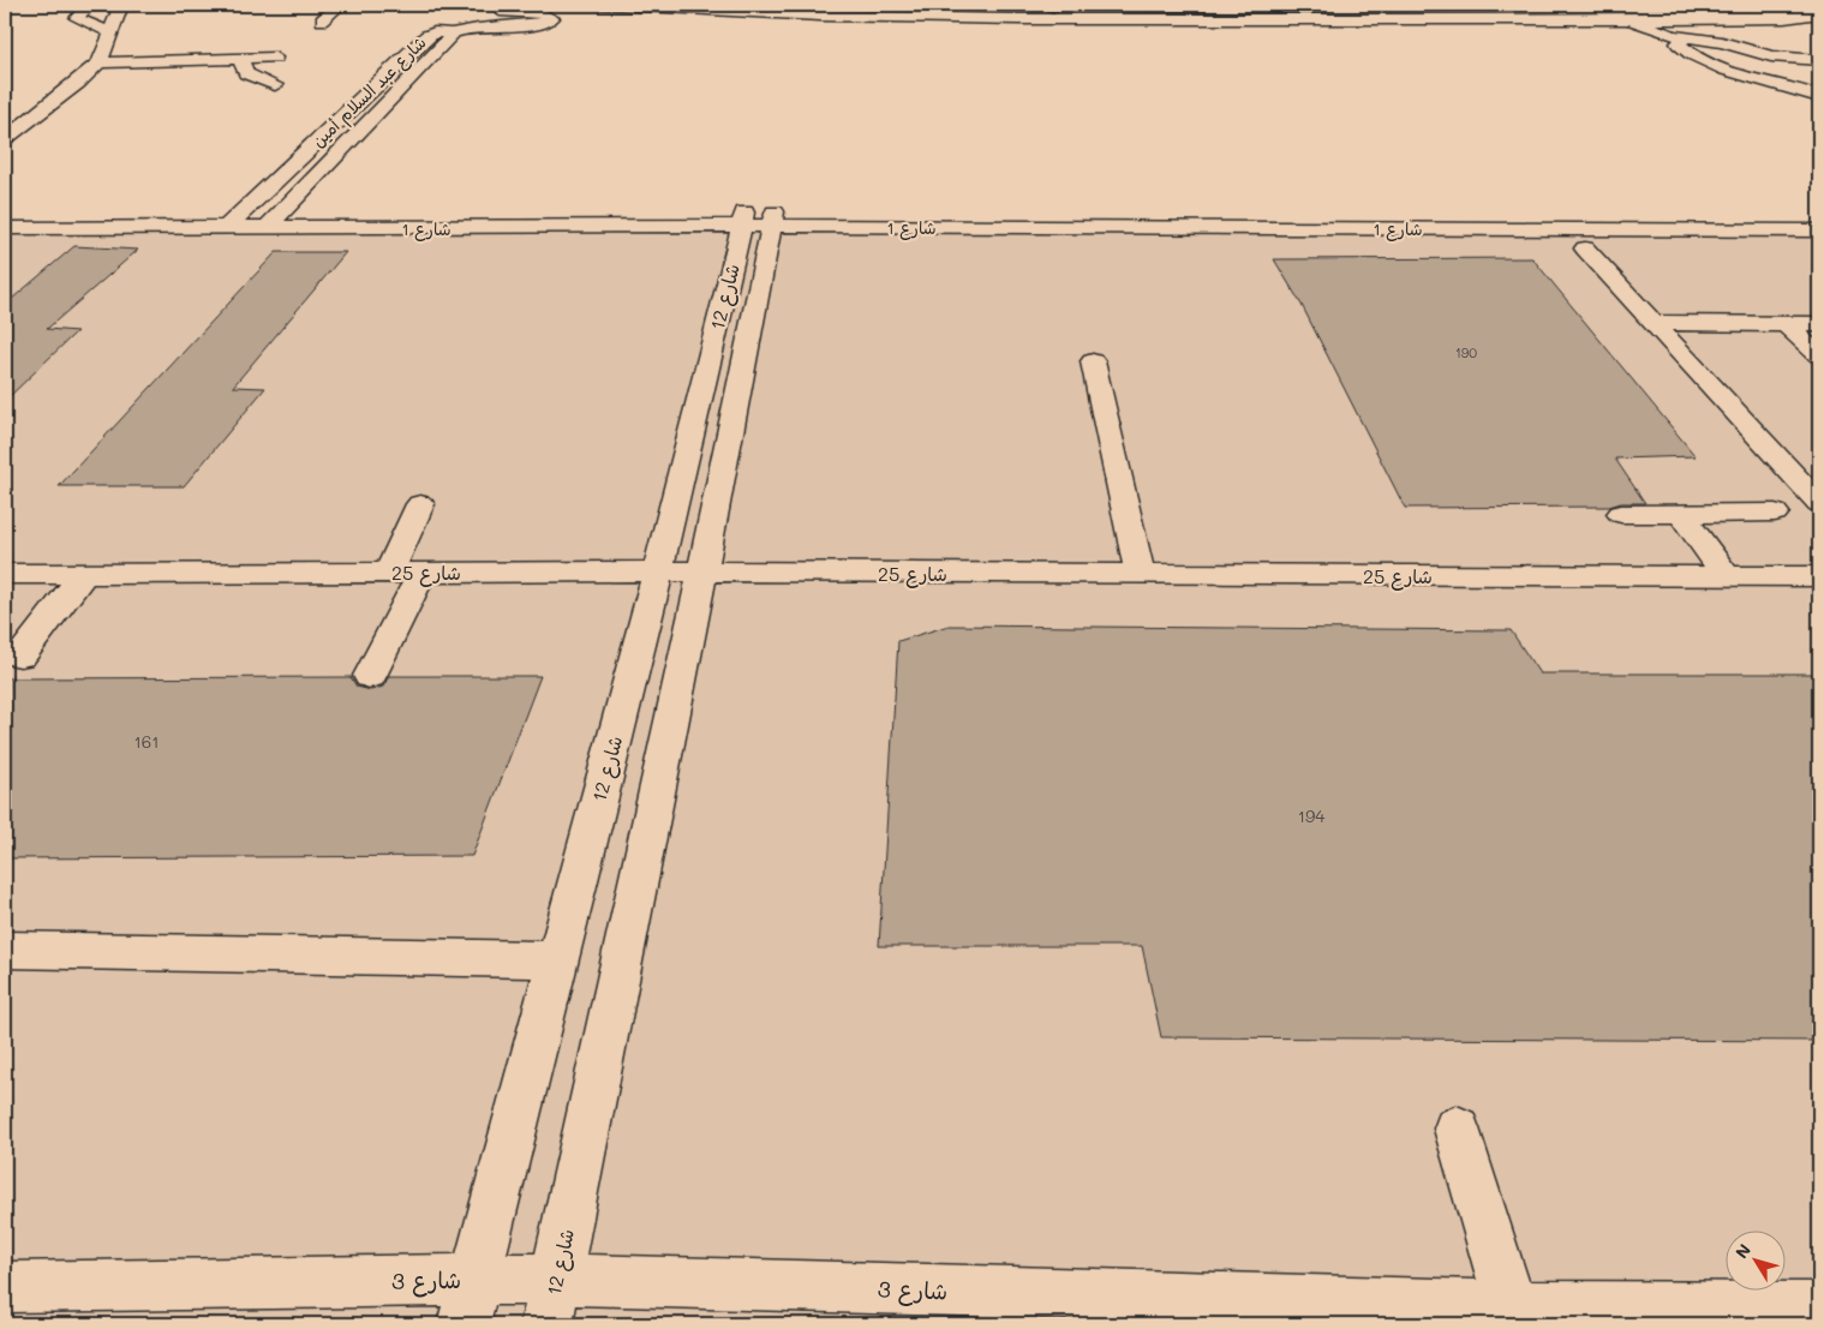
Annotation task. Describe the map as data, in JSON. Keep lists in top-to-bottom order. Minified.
{"streets":{"main road":["شارع عبد السلام أمين","شارع 1","شارع 12","شارع 25","شارع 3"]},"crossings":[["شارع عبد السلام أمين","شارع 1"],["شارع 1","شارع 12"],["شارع 12","شارع 25"],["شارع 12","شارع 3"]],"house_numbers":["190","161","194"],"north":"top left"}
